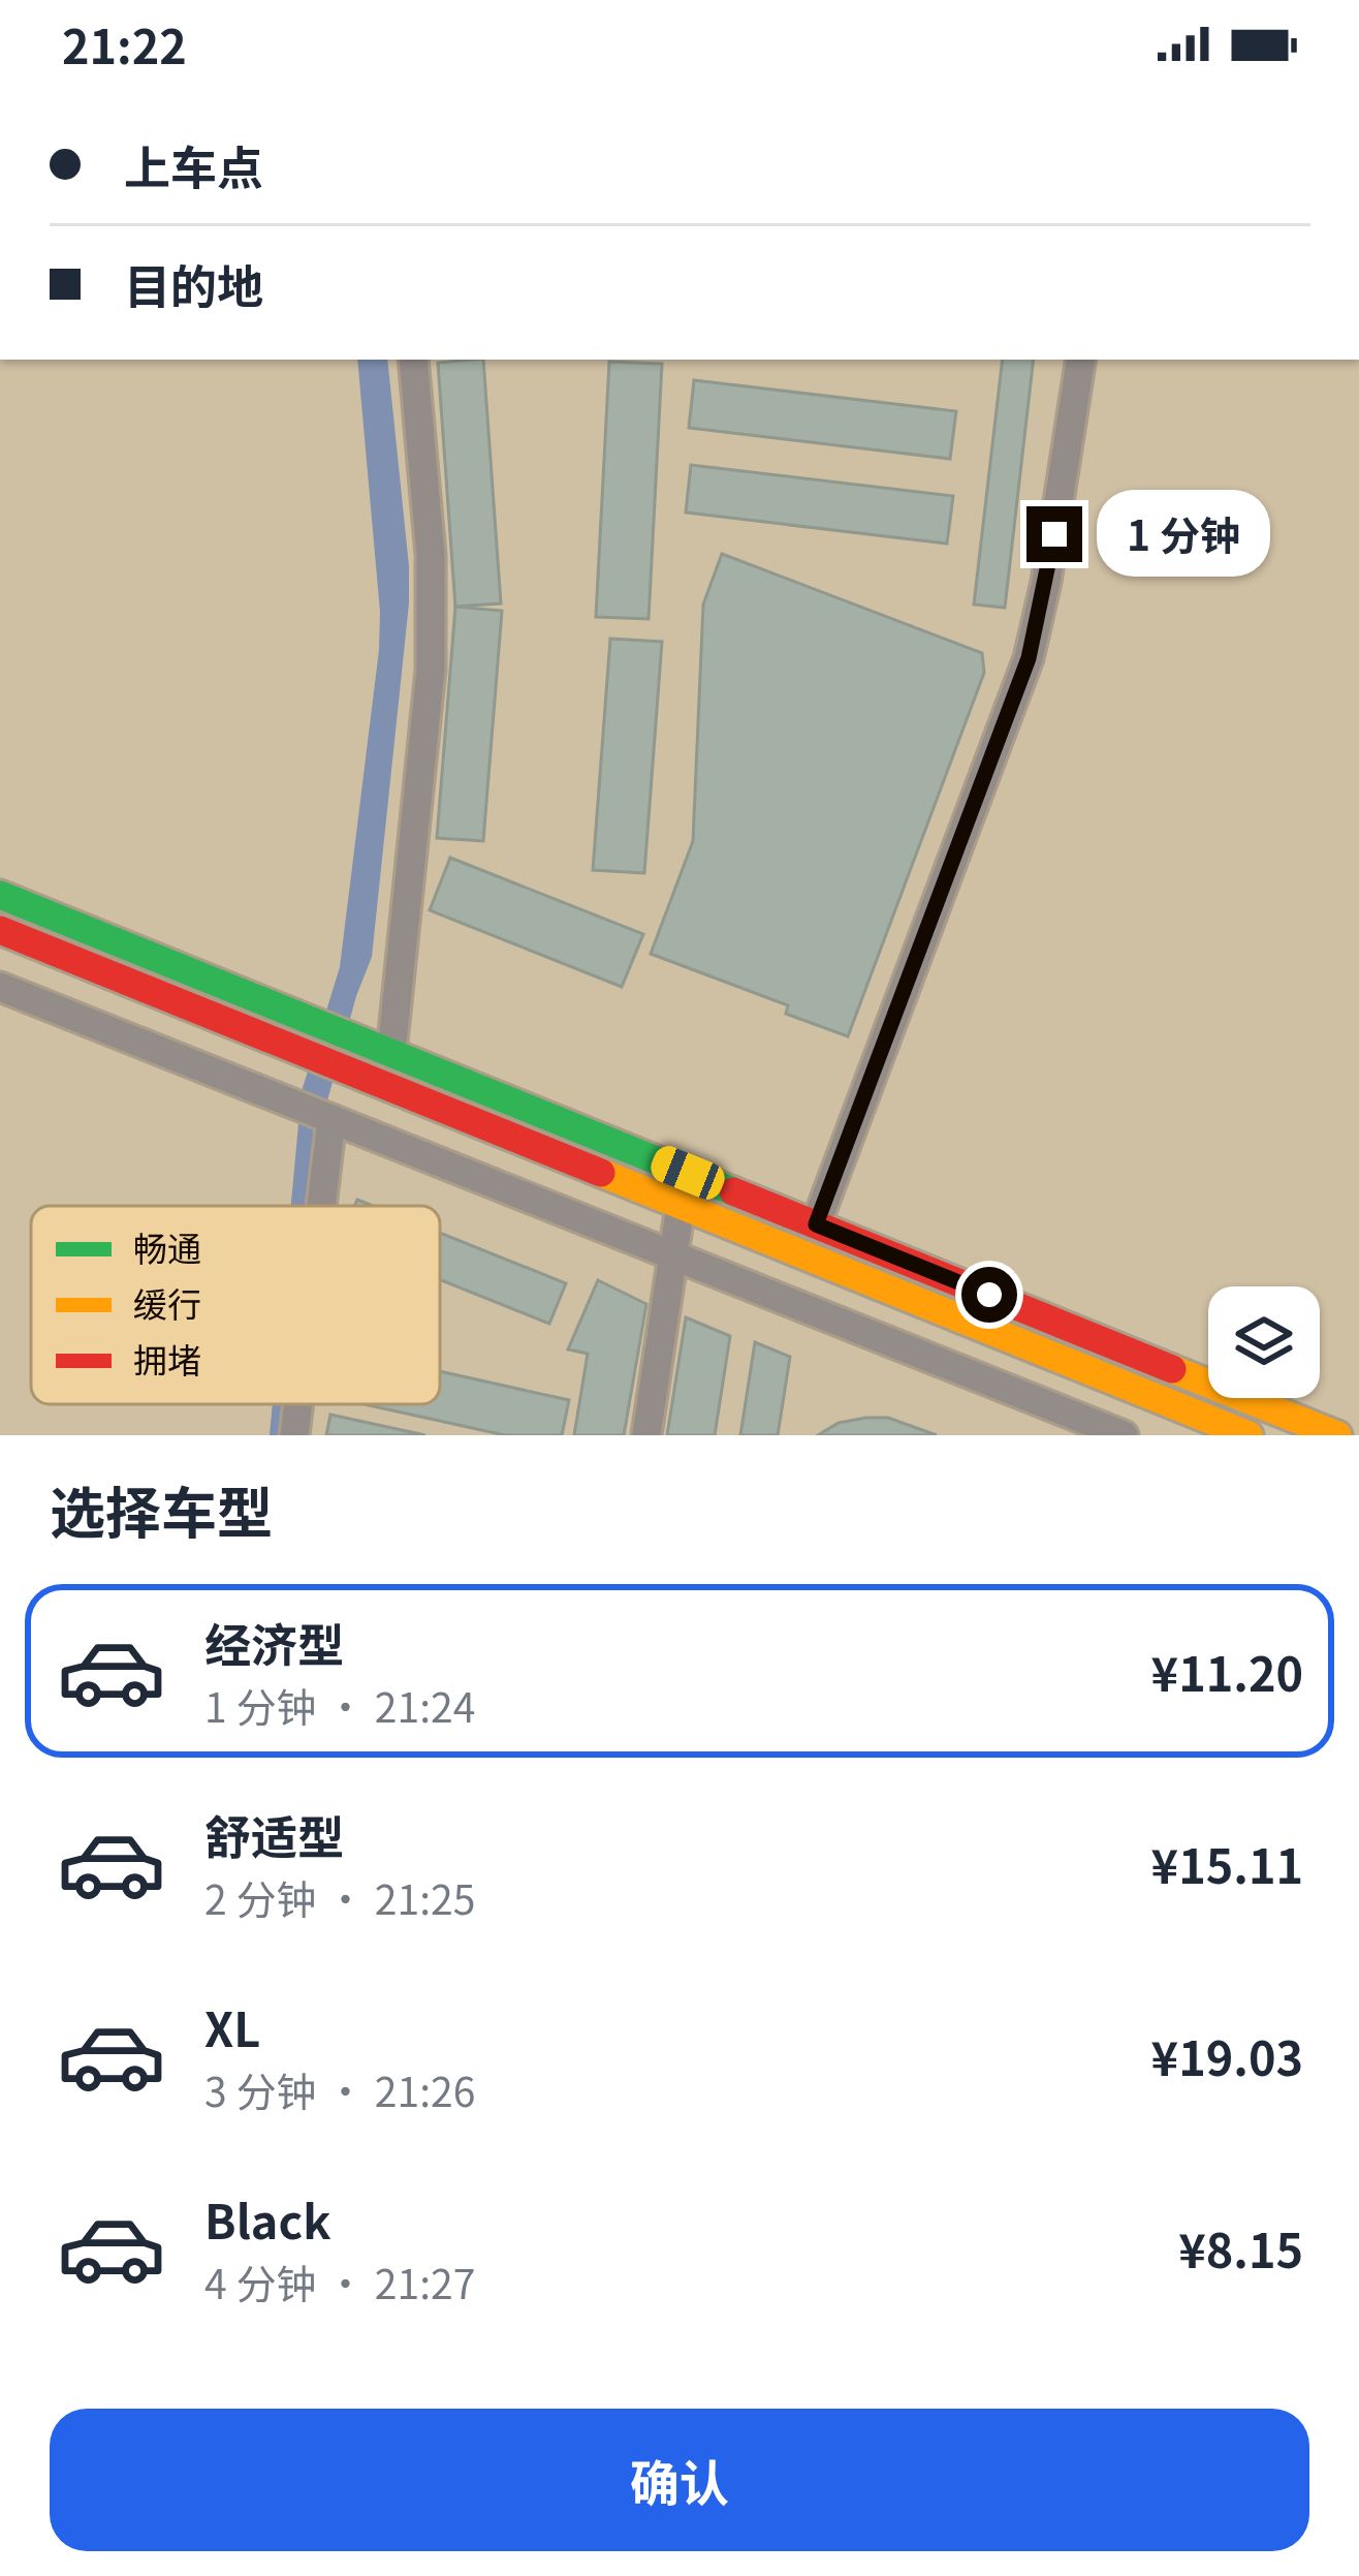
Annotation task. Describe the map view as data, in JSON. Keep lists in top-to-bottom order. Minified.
{"legend":["畅通","缓行","拥堵"],"page":{"status":"21:22","banner":["上车点","目的地"],"bubble":"1 分钟","heading":"选择车型","list":[{"name":"经济型","note":"1 分钟 · 21:24","value":"¥11.20"},{"name":"舒适型","note":"2 分钟 · 21:25","value":"¥15.11"},{"name":"XL","note":"3 分钟 · 21:26","value":"¥19.03"},{"name":"Black","note":"4 分钟 · 21:27","value":"¥8.15"}],"buttons":"确认"}}
